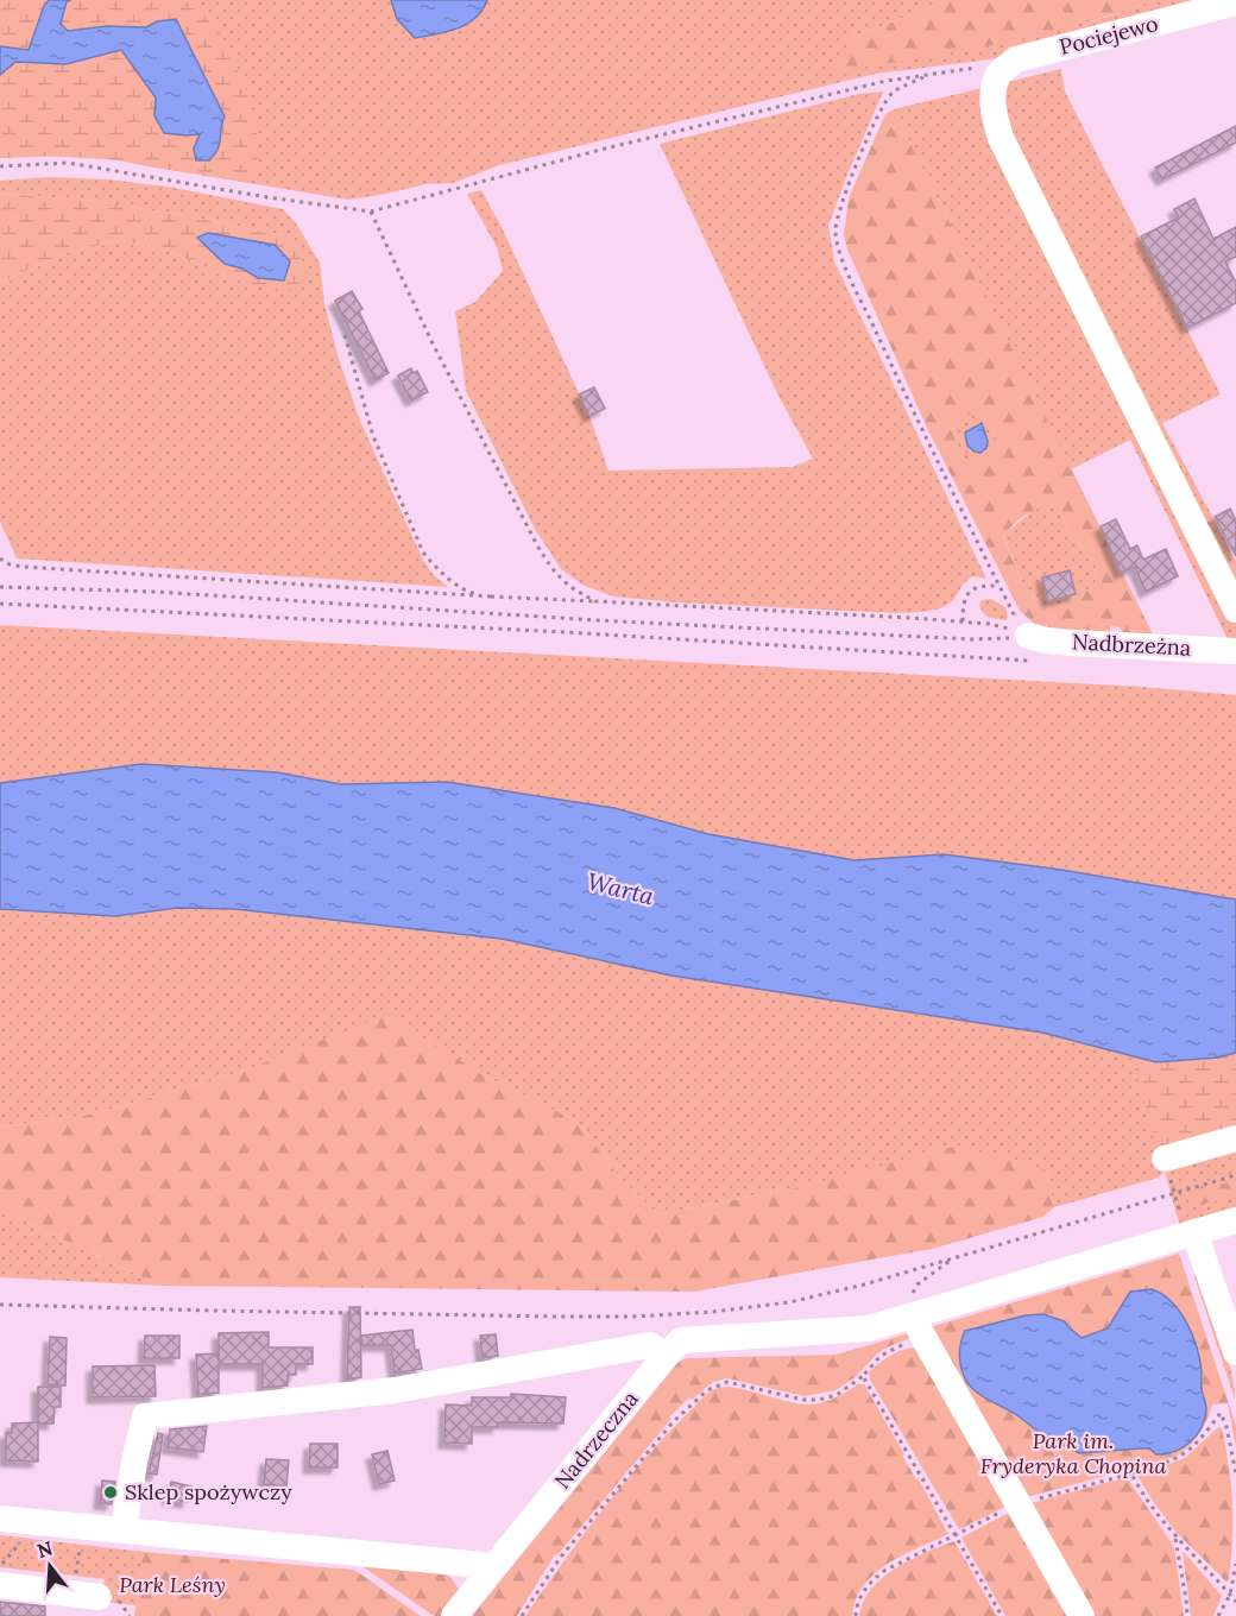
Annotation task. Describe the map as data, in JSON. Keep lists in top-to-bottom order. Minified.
{"streets":{"street":["Pociejewo","Nadbrzeżna","Nadrzeczna"]},"water":["Warta"],"parks":["Park im. Fryderyka Chopina","Park Leśny"],"places":["Sklep spożywczy"],"north":"top"}
